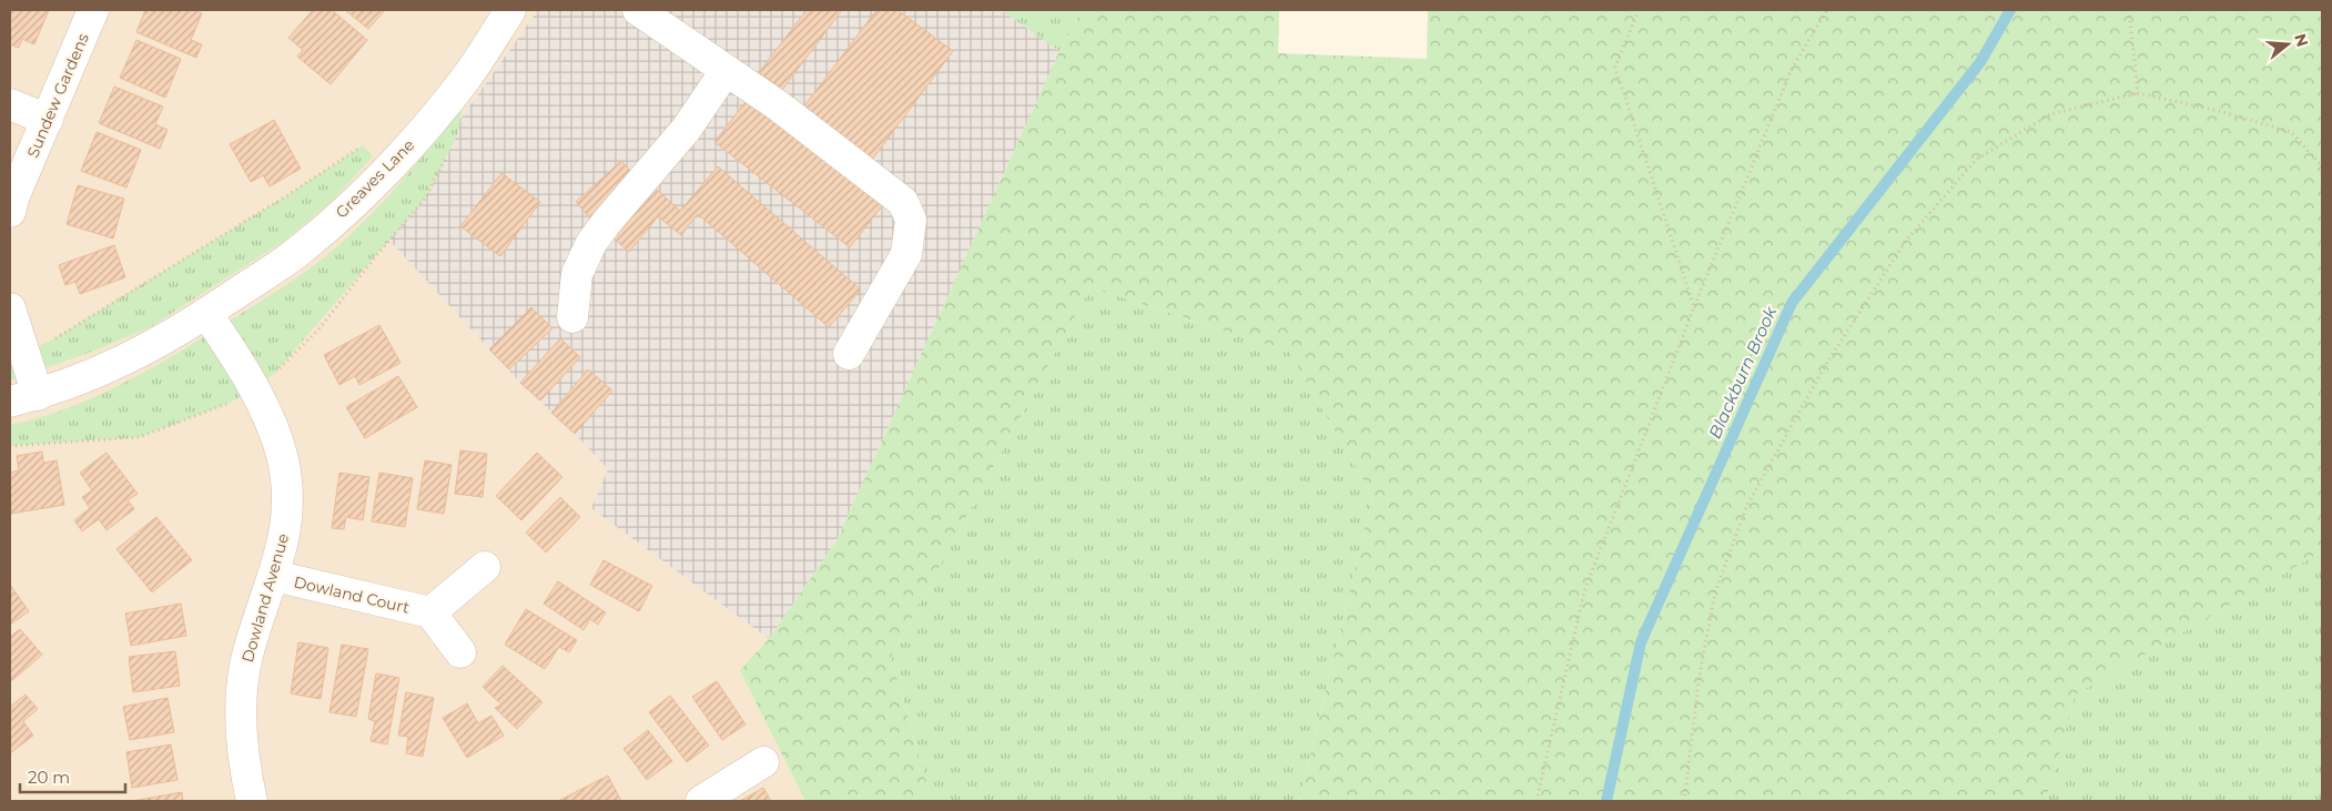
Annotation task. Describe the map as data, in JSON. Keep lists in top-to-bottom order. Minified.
{"streets":{"street":["Sundew Gardens","Greaves Lane","Dowland Court","Dowland Avenue"]},"crossings":[["Greaves Lane","Dowland Avenue"],["Dowland Court","Dowland Avenue"]],"water":["Blackburn Brook"],"scale_bar":"20 m","north":"right"}
